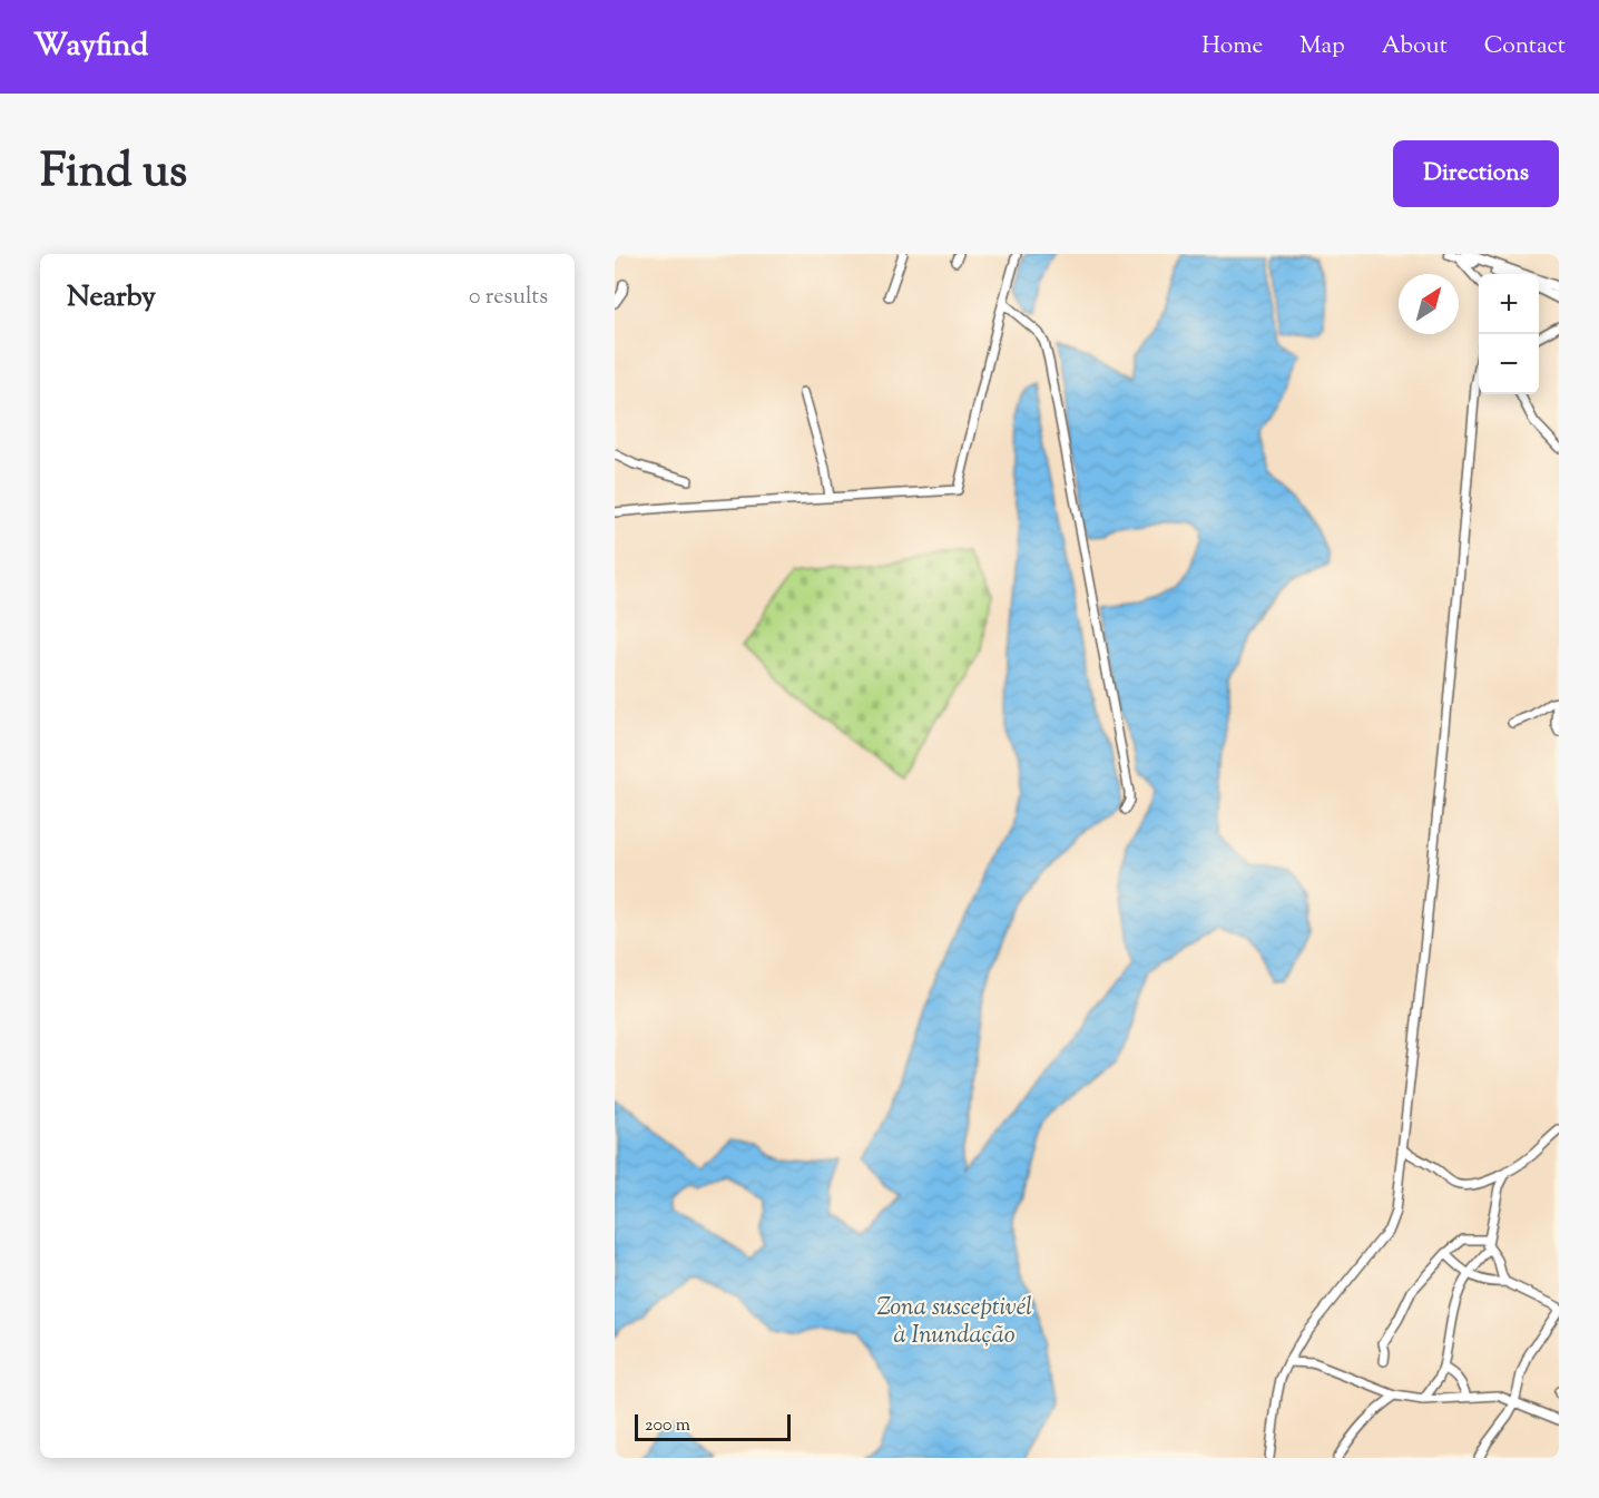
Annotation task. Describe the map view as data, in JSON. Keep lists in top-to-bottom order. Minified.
{"water":["Zona susceptivél à Inundação"],"scale_bar":"200 m","north":"top right","page":{"header":"Wayfind","nav":["Home","Map","About","Contact"],"title":"Find us","buttons":"Directions","heading":["Nearby","0 results"],"map_buttons":["+","−"],"scale":"200 m"}}
